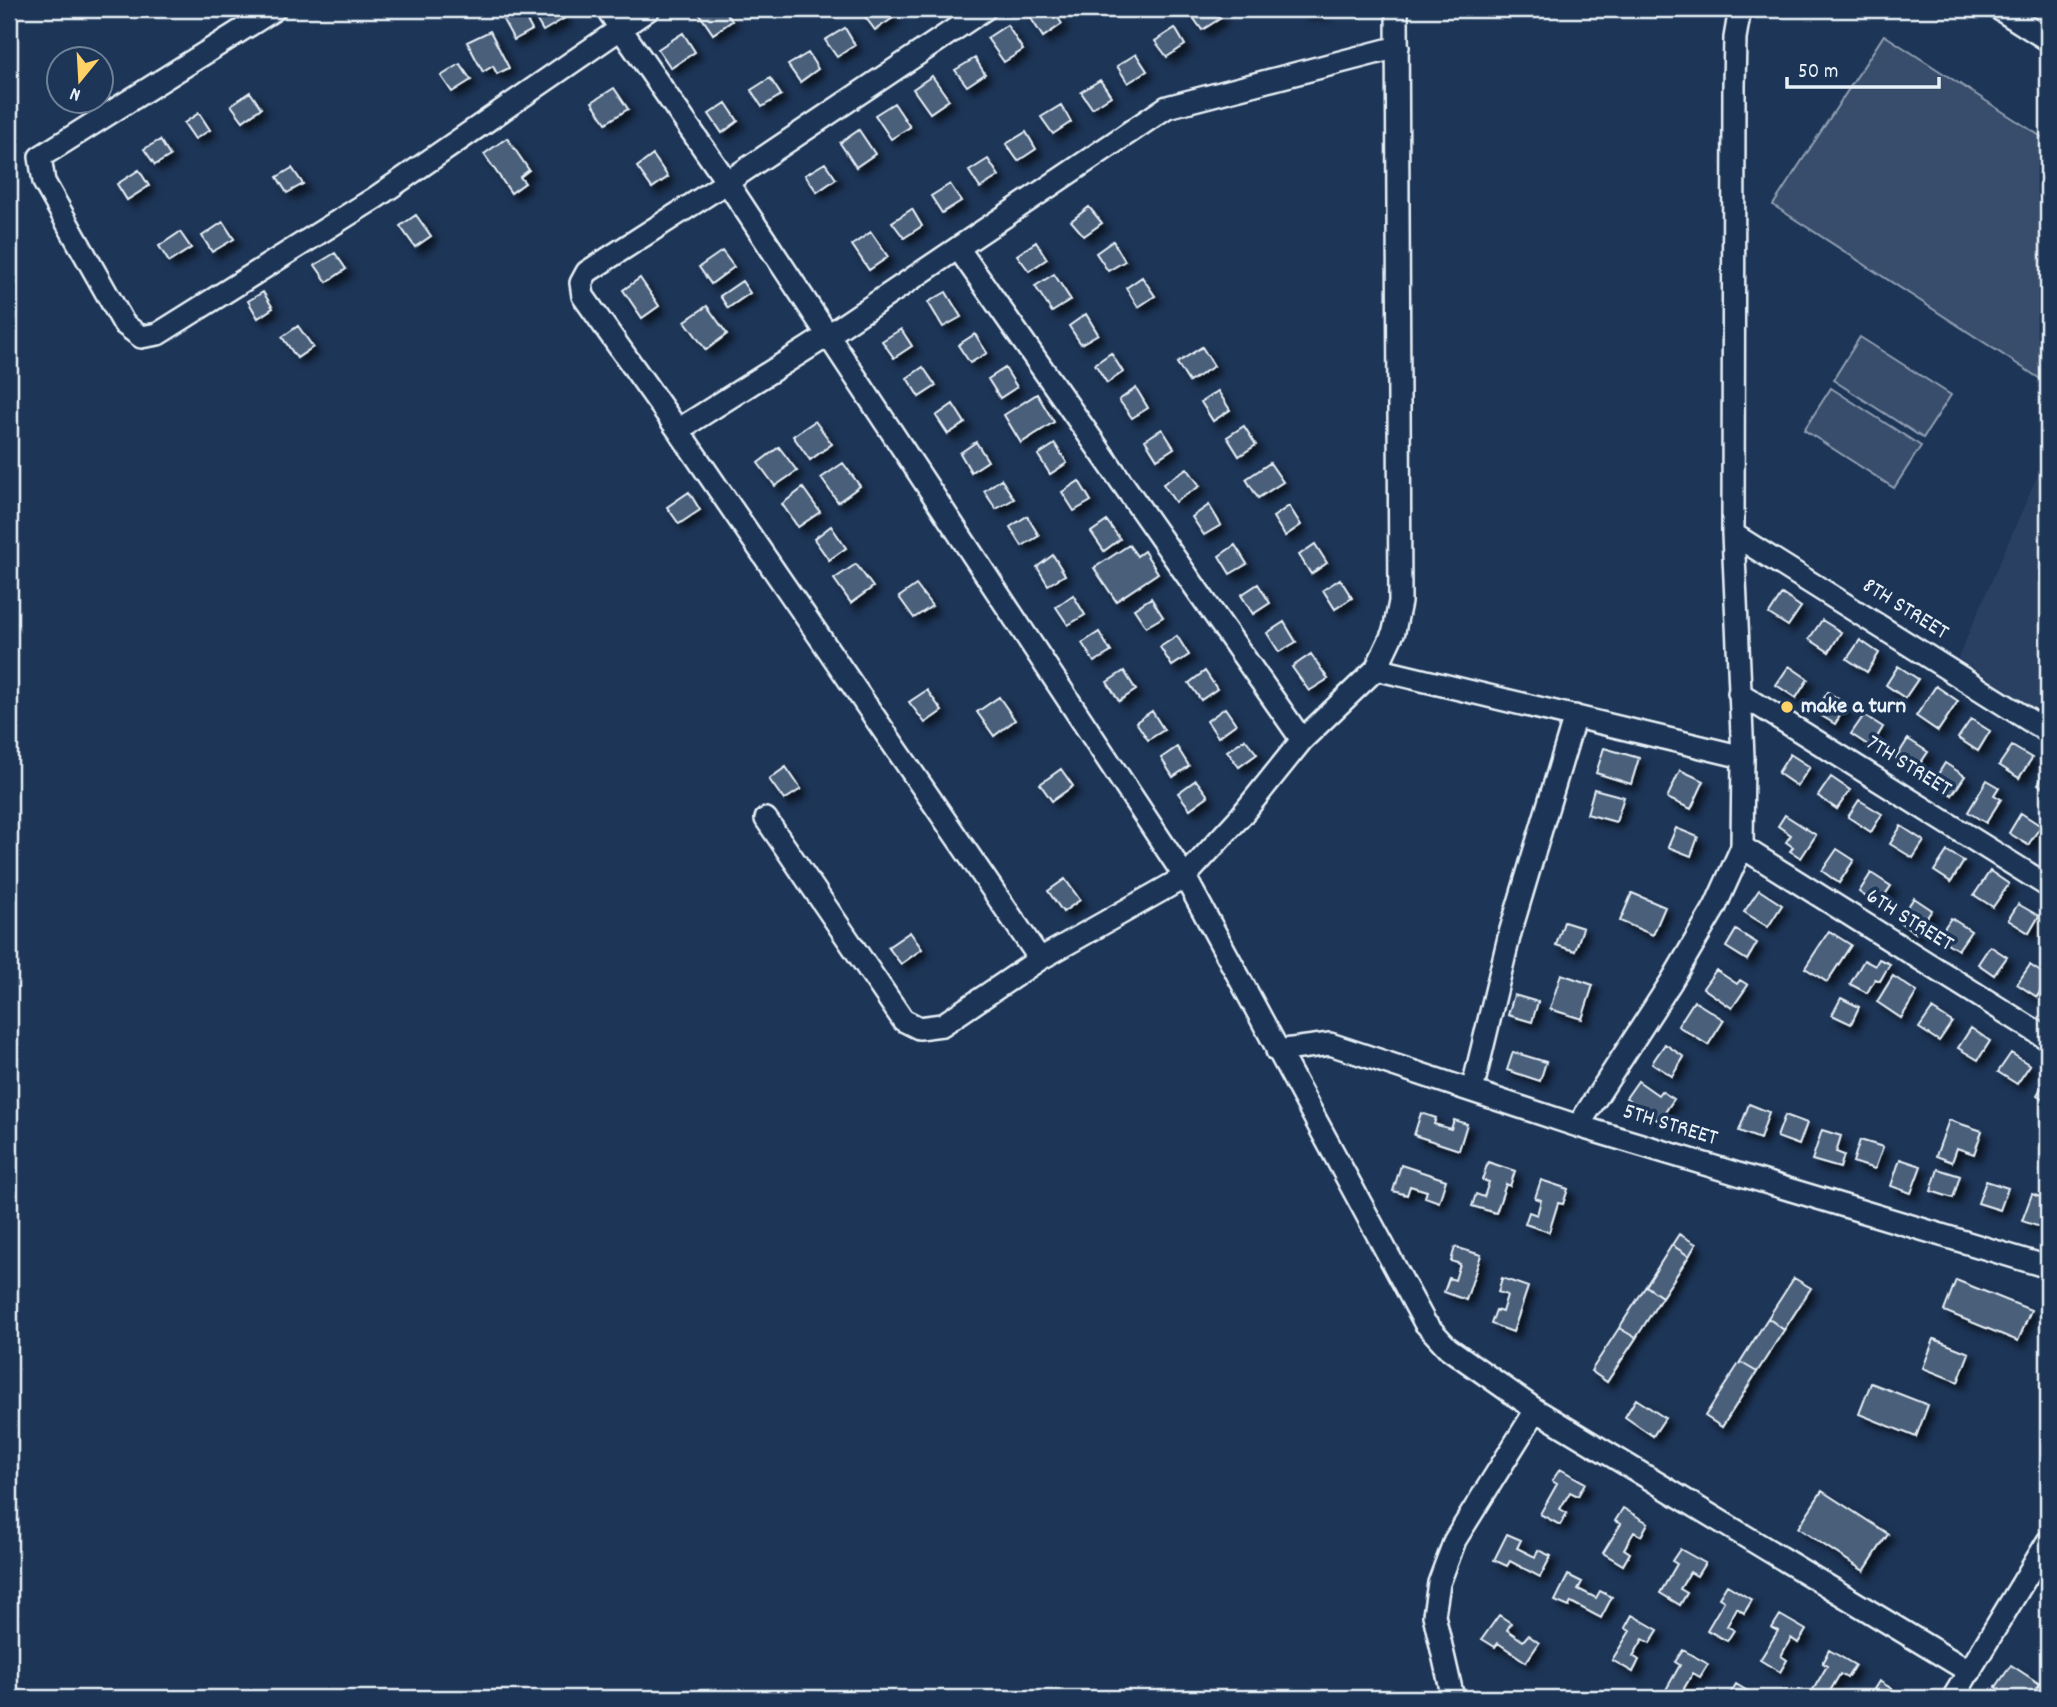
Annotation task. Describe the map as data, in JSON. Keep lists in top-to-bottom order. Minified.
{"streets":{"street":["8TH STREET","7TH STREET","6TH STREET","5TH STREET"]},"places":["make a turn"],"scale_bar":"50 m","north":"bottom"}
